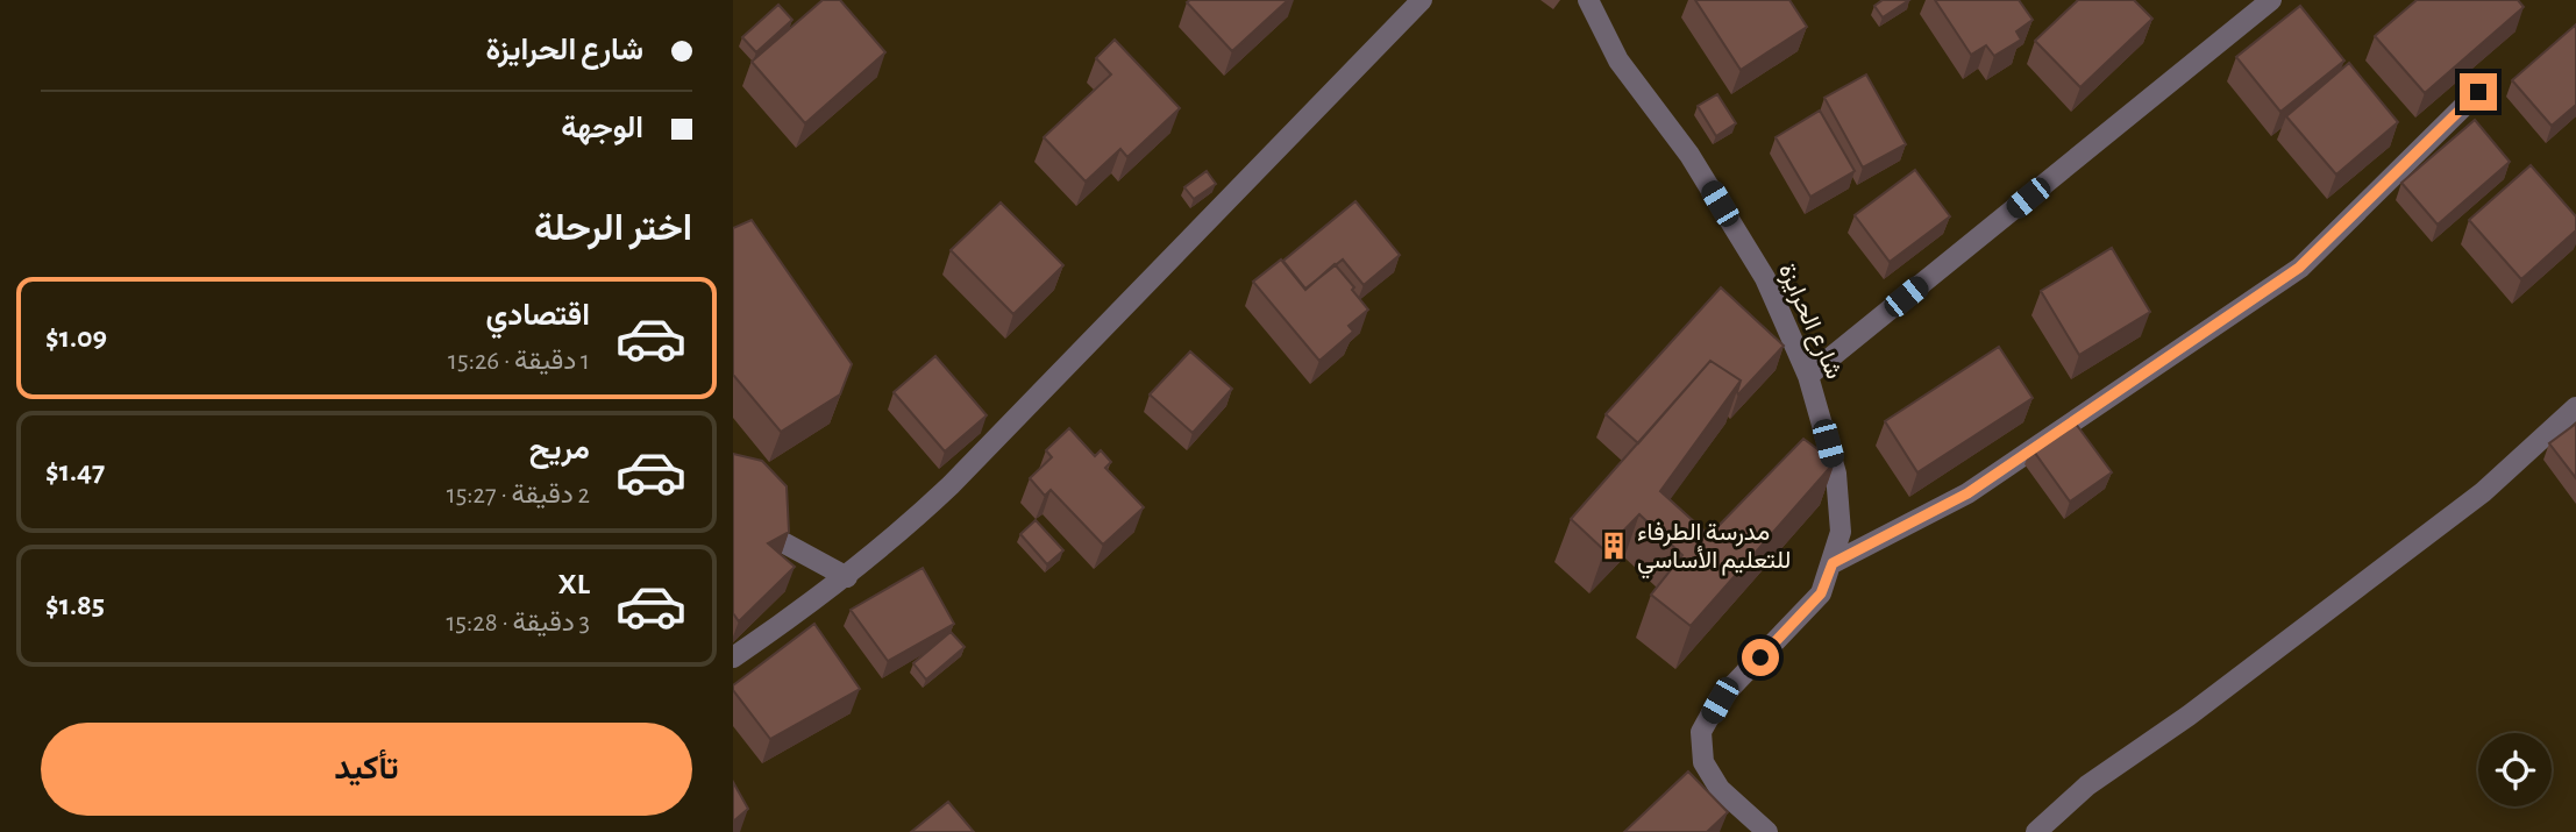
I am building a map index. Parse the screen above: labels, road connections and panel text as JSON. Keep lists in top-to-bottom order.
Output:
{
  "streets": {
    "street": ["شارع الحرايزة"]
  },
  "places": {
    "building": ["مدرسة الطرفاء للتعليم الأساسي"]
  },
  "page": {
    "banner": ["شارع الحرايزة", "الوجهة"],
    "heading": "اختر الرحلة",
    "list": [
      {
        "name": "اقتصادي",
        "note": "1 دقيقة · 15:26",
        "value": "$1.09"
      },
      {
        "name": "مريح",
        "note": "2 دقيقة · 15:27",
        "value": "$1.47"
      },
      {
        "name": "XL",
        "note": "3 دقيقة · 15:28",
        "value": "$1.85"
      }
    ],
    "buttons": "تأكيد"
  }
}
